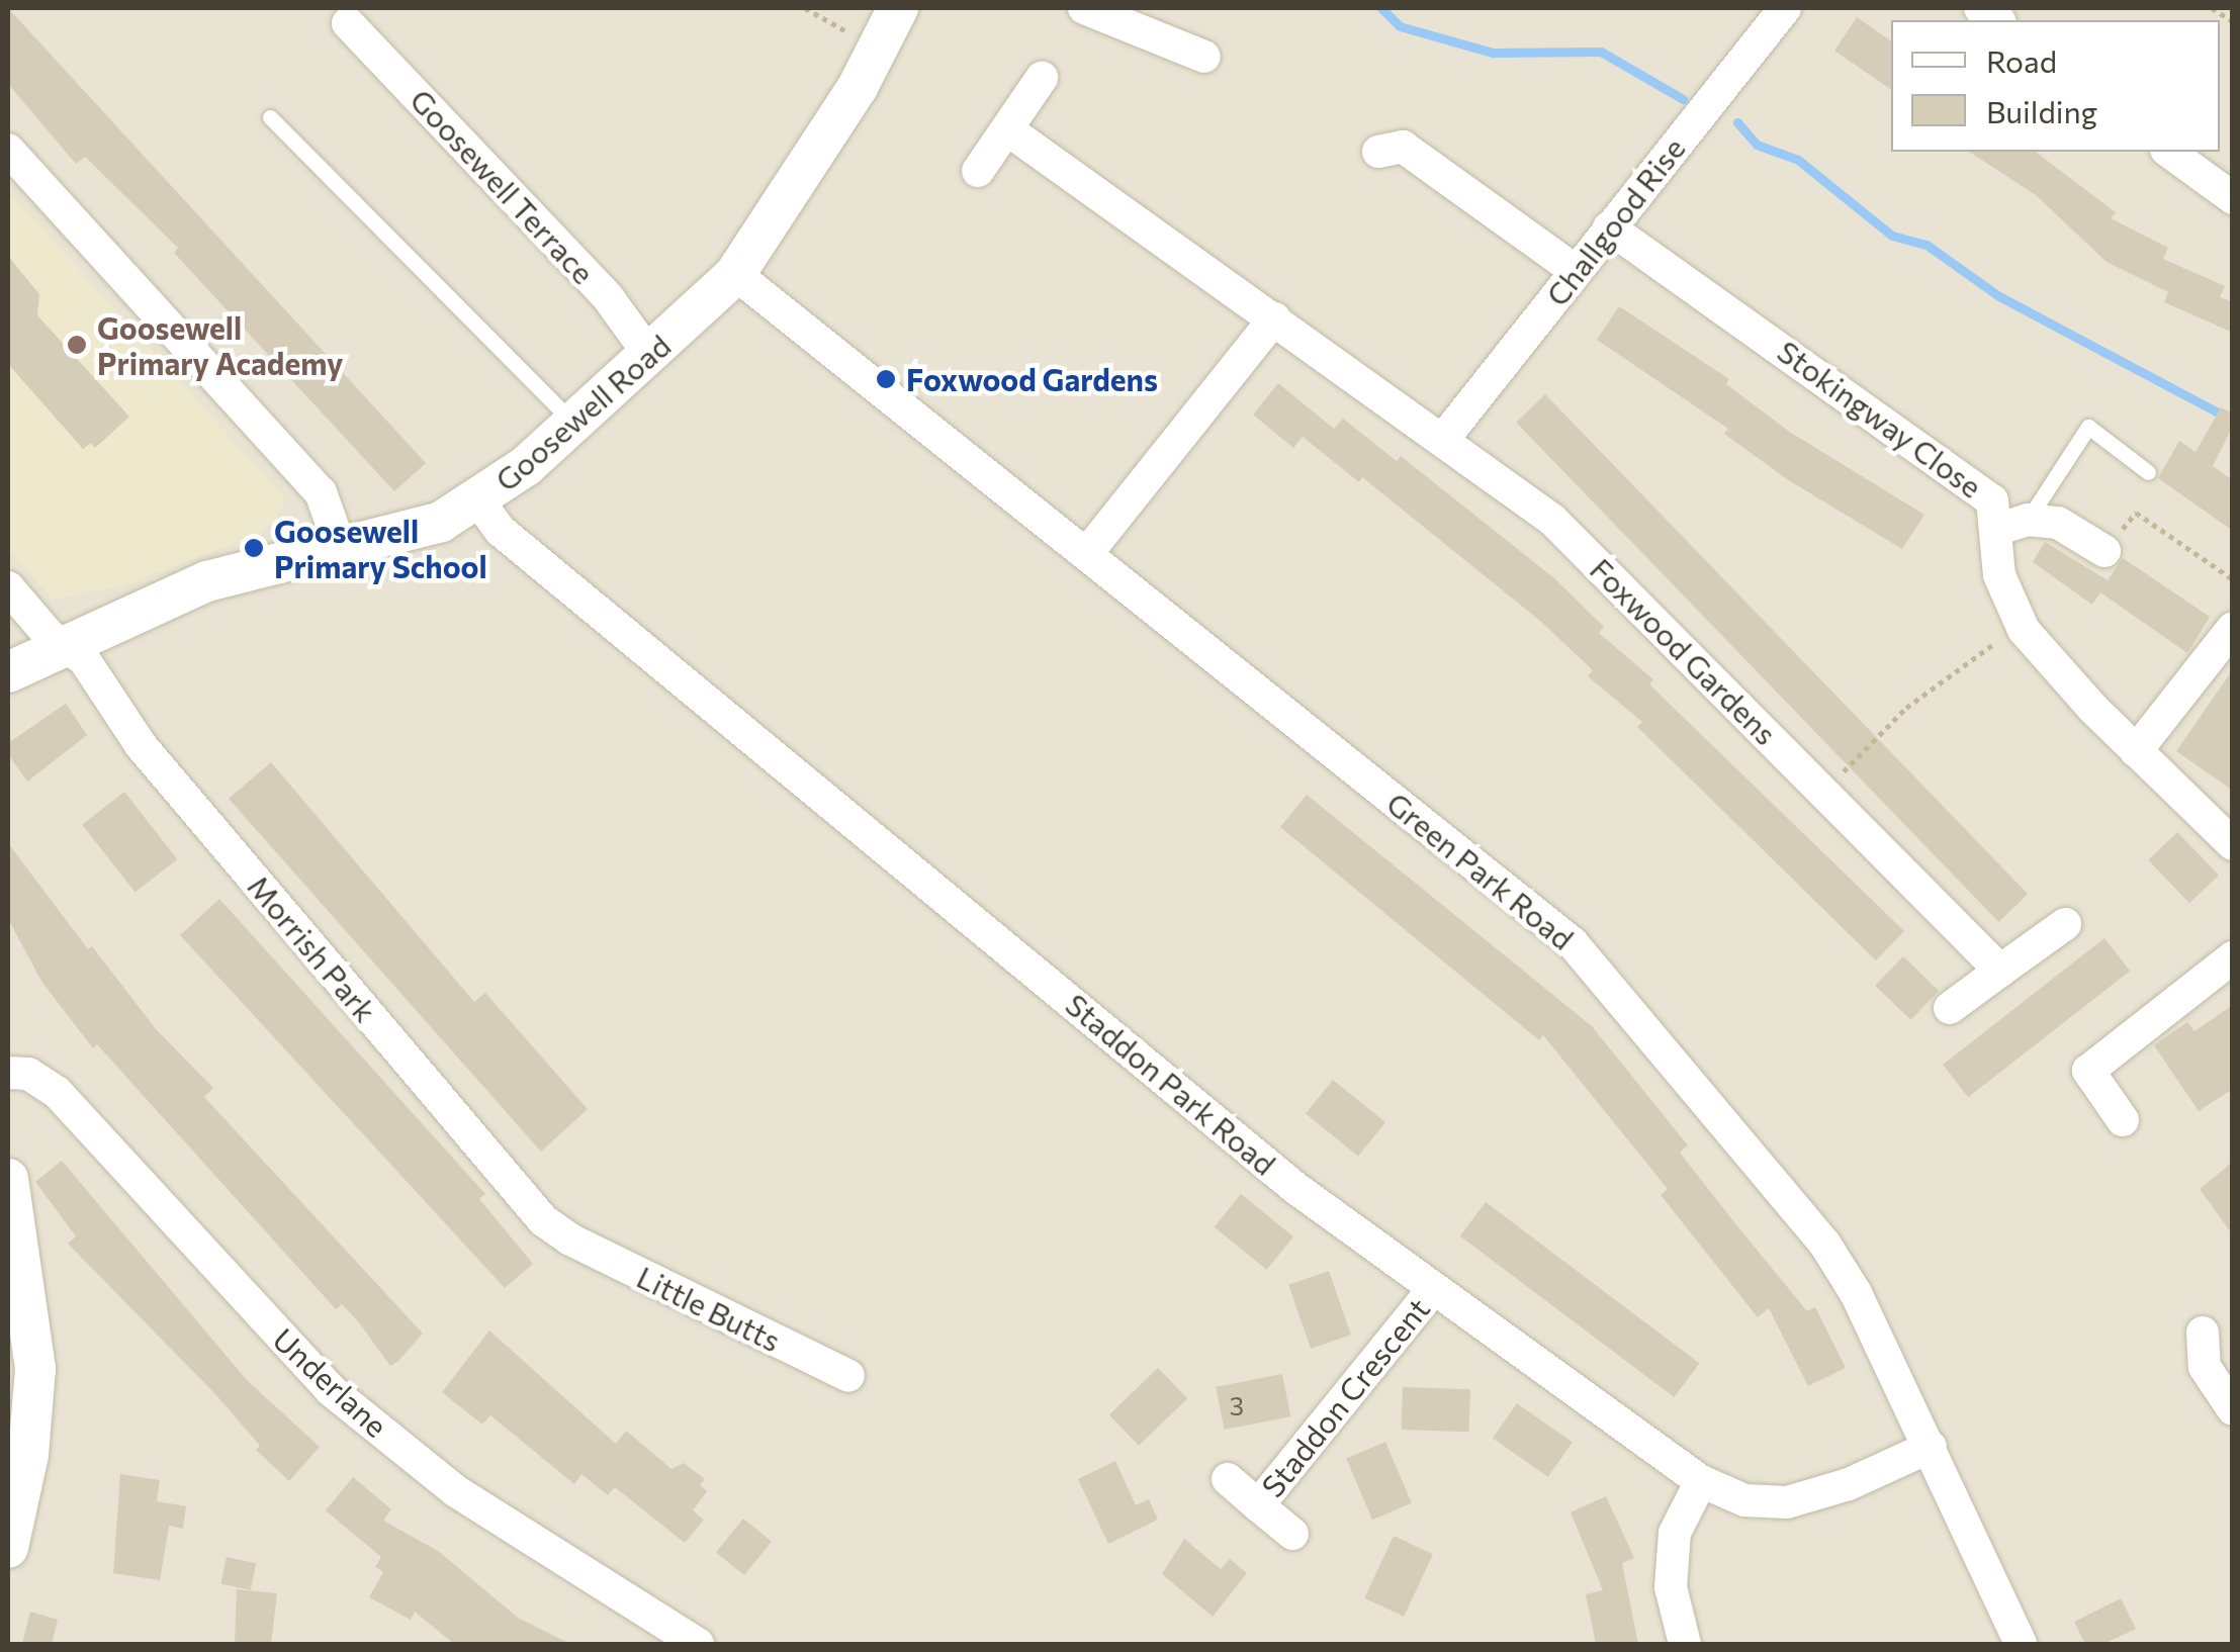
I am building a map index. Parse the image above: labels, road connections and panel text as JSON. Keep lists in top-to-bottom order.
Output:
{
  "streets": {
    "street": [
      "Goosewell Terrace",
      "Challgood Rise",
      "Goosewell Road",
      "Stokingway Close",
      "Foxwood Gardens",
      "Green Park Road",
      "Morrish Park",
      "Staddon Park Road",
      "Little Butts",
      "Underlane",
      "Staddon Crescent"
    ]
  },
  "crossings": [
    ["Goosewell Terrace", "Goosewell Road"],
    ["Challgood Rise", "Stokingway Close"],
    ["Challgood Rise", "Foxwood Gardens"],
    ["Goosewell Road", "Green Park Road"],
    ["Goosewell Road", "Morrish Park"],
    ["Goosewell Road", "Staddon Park Road"],
    ["Green Park Road", "Staddon Park Road"],
    ["Morrish Park", "Little Butts"],
    ["Staddon Park Road", "Staddon Crescent"]
  ],
  "places": ["Goosewell Primary Academy", "Foxwood Gardens", "Goosewell Primary School"],
  "house_numbers": ["3"],
  "legend": ["Road", "Building"]
}
